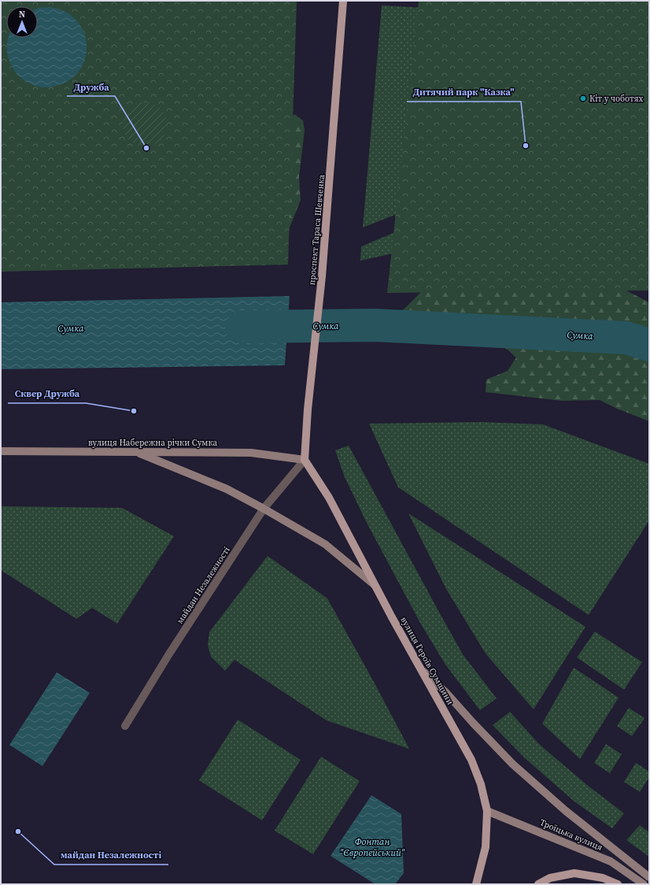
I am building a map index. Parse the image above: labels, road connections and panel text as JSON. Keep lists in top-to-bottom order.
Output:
{
  "streets": {
    "main road": [
      "проспект Тараса Шевченка",
      "вулиця Набережна річки Сумка",
      "вулиця Героїв Сумщини",
      "Троїцька вулиця"
    ],
    "street": ["майдан Незалежності"]
  },
  "crossings": [
    ["проспект Тараса Шевченка", "вулиця Набережна річки Сумка"],
    ["проспект Тараса Шевченка", "майдан Незалежності"],
    ["проспект Тараса Шевченка", "вулиця Героїв Сумщини"],
    ["вулиця Набережна річки Сумка", "майдан Незалежності"],
    ["вулиця Набережна річки Сумка", "вулиця Героїв Сумщини"],
    ["майдан Незалежності", "вулиця Героїв Сумщини"],
    ["вулиця Героїв Сумщини", "Троїцька вулиця"]
  ],
  "water": ["Сумка", "Фонтан \"Європейський\""],
  "places": [
    "Кіт у чоботях",
    "Дитячий парк \"Казка\"",
    "Дружба",
    "Сквер Дружба",
    "майдан Незалежності"
  ],
  "north": "top"
}
